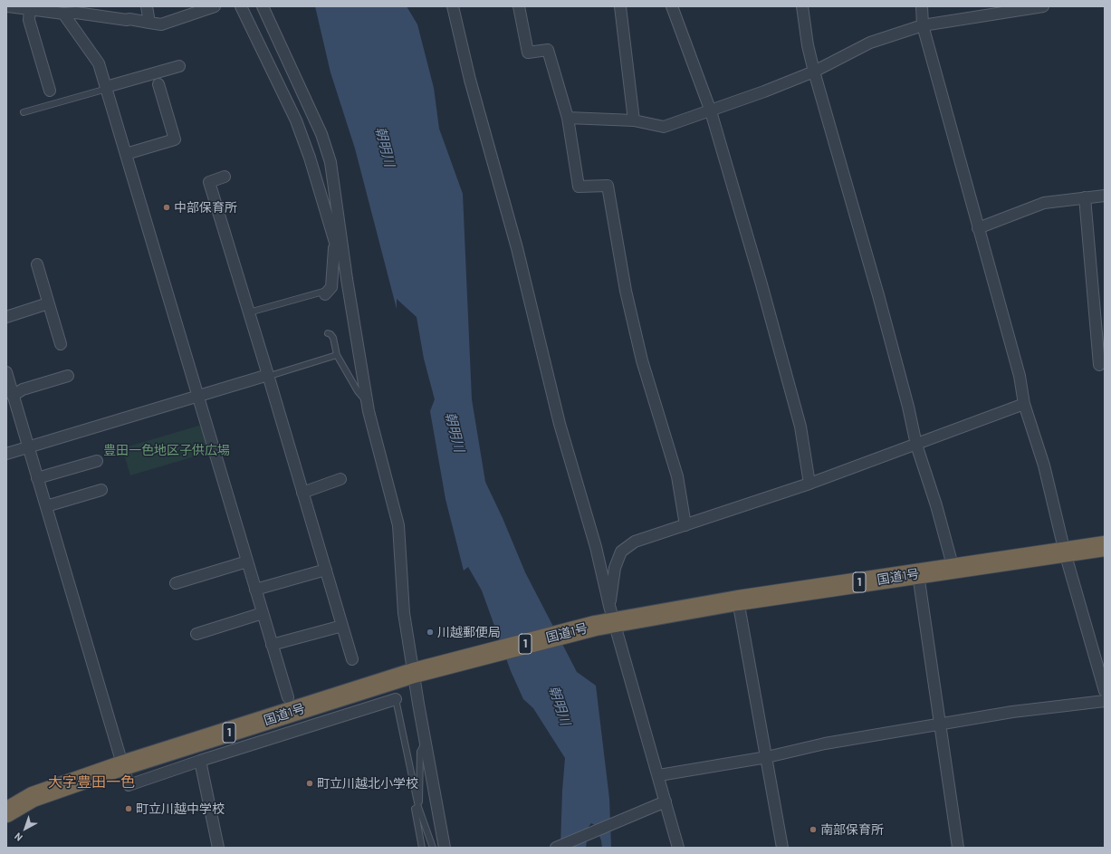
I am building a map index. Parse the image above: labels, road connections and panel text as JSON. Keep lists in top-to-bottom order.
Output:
{
  "streets": {
    "highway": ["国道1号", "1"]
  },
  "districts": ["大字豊田一色"],
  "water": ["朝明川"],
  "parks": ["豊田一色地区子供広場"],
  "places": [
    "中部保育所",
    "川越郵便局",
    "町立川越北小学校",
    "町立川越中学校",
    "南部保育所"
  ],
  "north": "bottom left"
}
